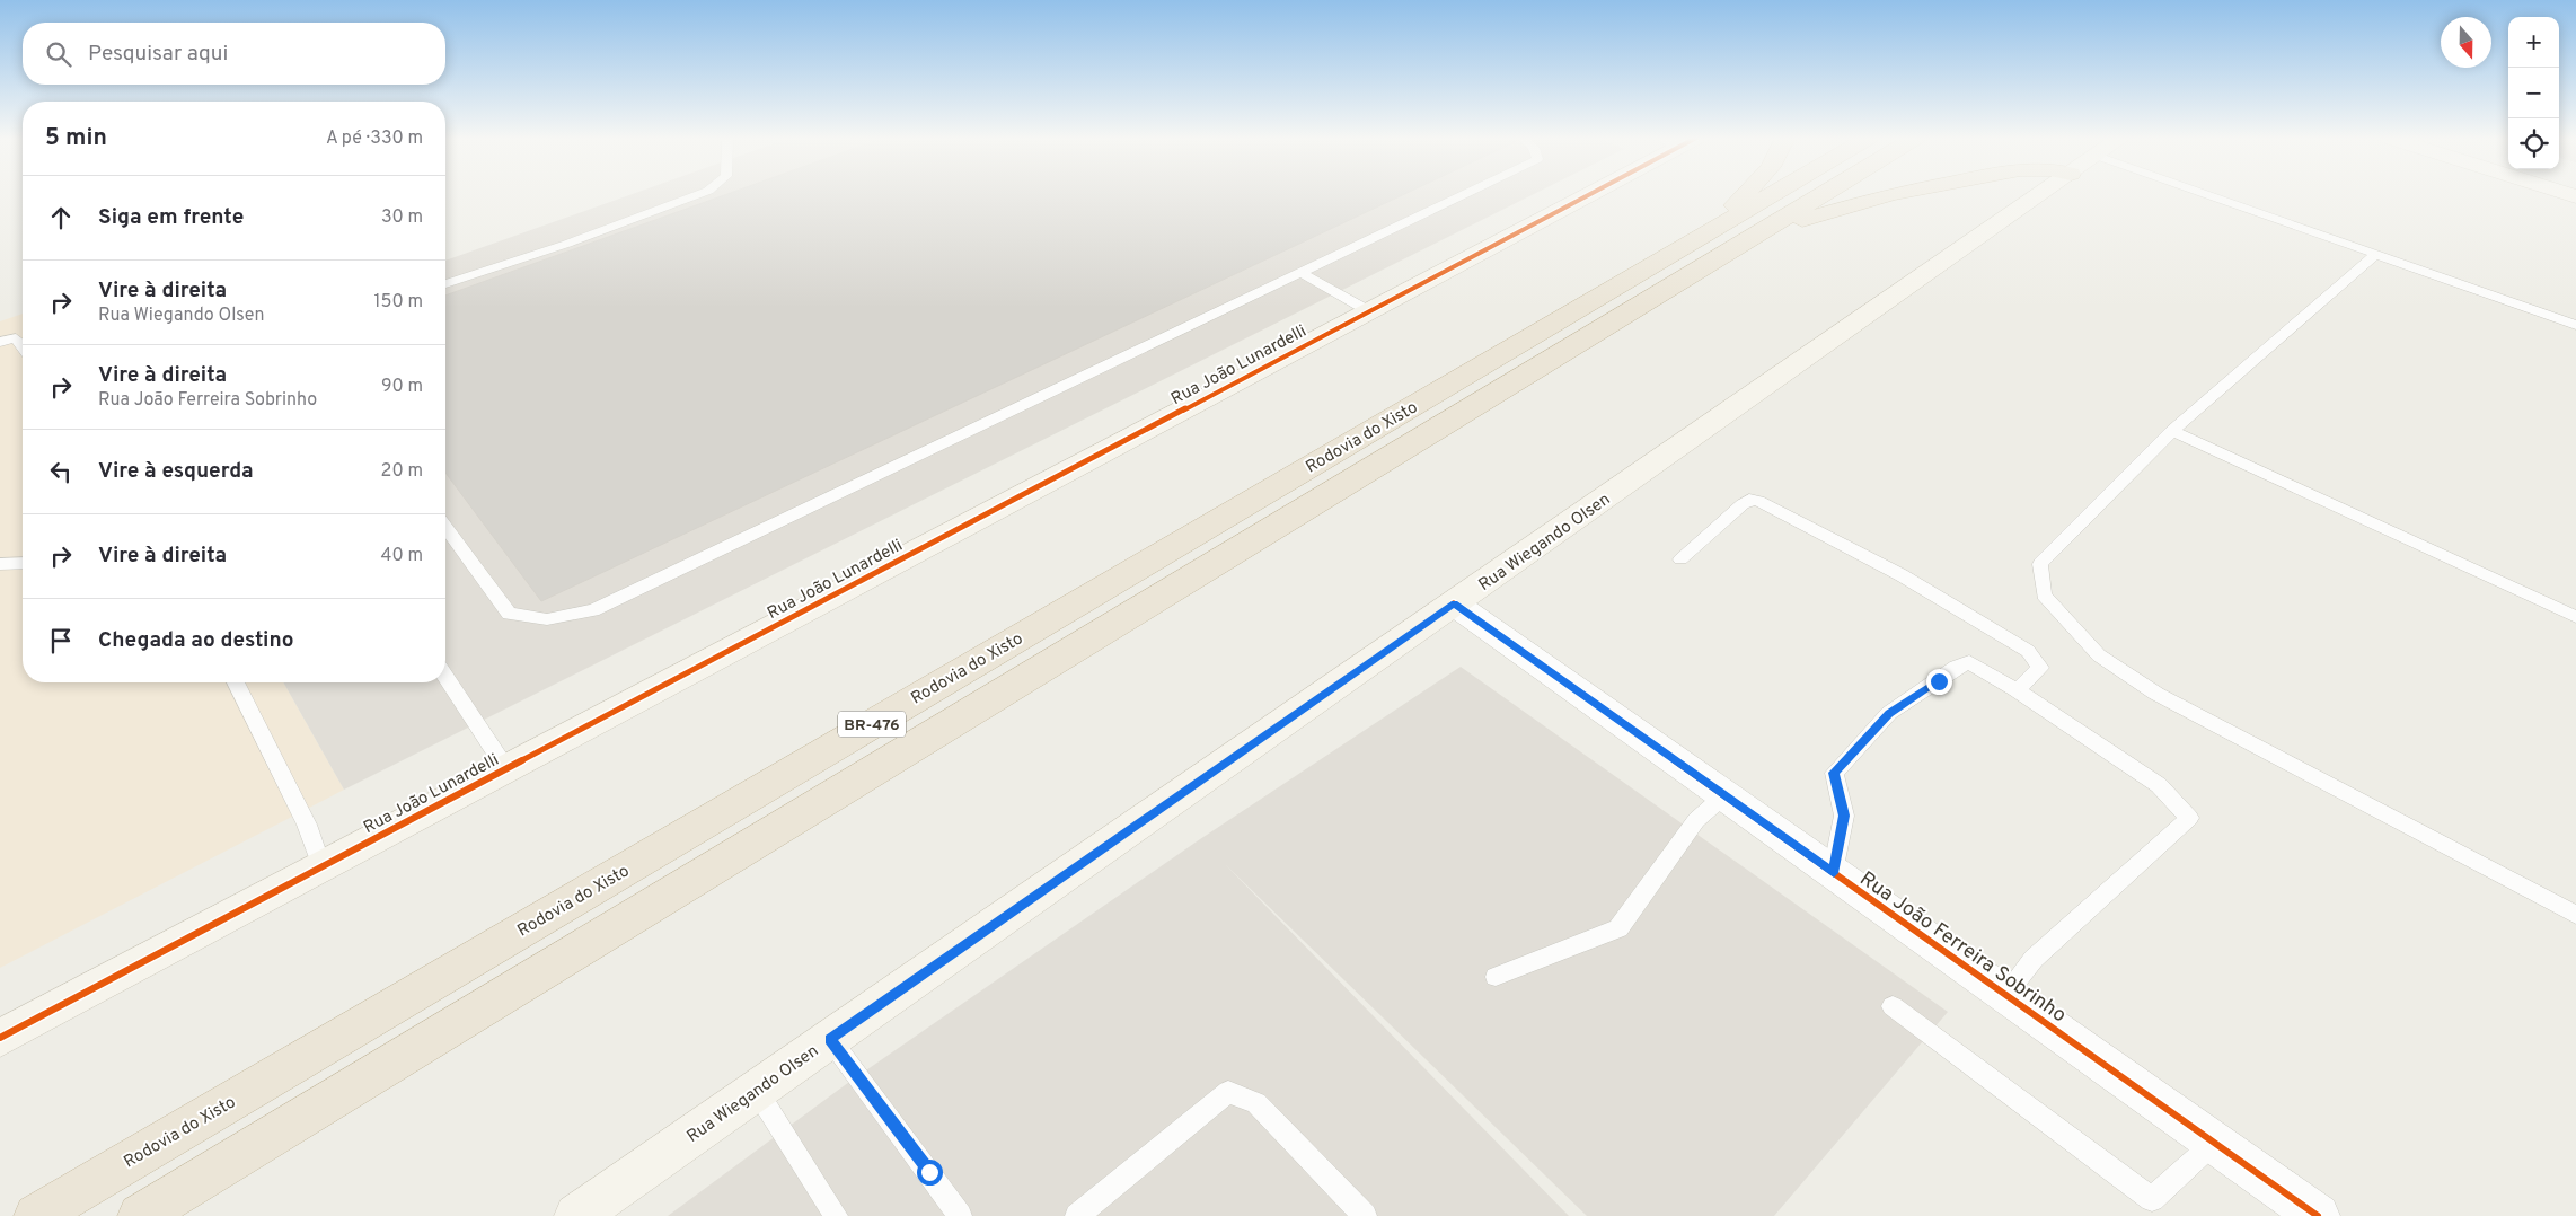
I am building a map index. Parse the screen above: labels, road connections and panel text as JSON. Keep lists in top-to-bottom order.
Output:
{
  "streets": {
    "highway": ["Rodovia do Xisto", "BR-476"],
    "main road": ["Rua João Lunardelli", "Rua Wiegando Olsen"],
    "street": ["Rua João Ferreira Sobrinho"]
  },
  "crossings": [
    ["Rua Wiegando Olsen", "Rua João Ferreira Sobrinho"]
  ],
  "north": "bottom",
  "page": {
    "map_buttons": ["+", "−"],
    "search": "Pesquisar aqui",
    "heading": ["5 min", "A pé · 330 m"],
    "list": [
      ["Siga em frente", "30 m"],
      ["Vire à direita", "Rua Wiegando Olsen", "150 m"],
      ["Vire à direita", "Rua João Ferreira Sobrinho", "90 m"],
      ["Vire à esquerda", "20 m"],
      ["Vire à direita", "40 m"],
      "Chegada ao destino"
    ]
  }
}
